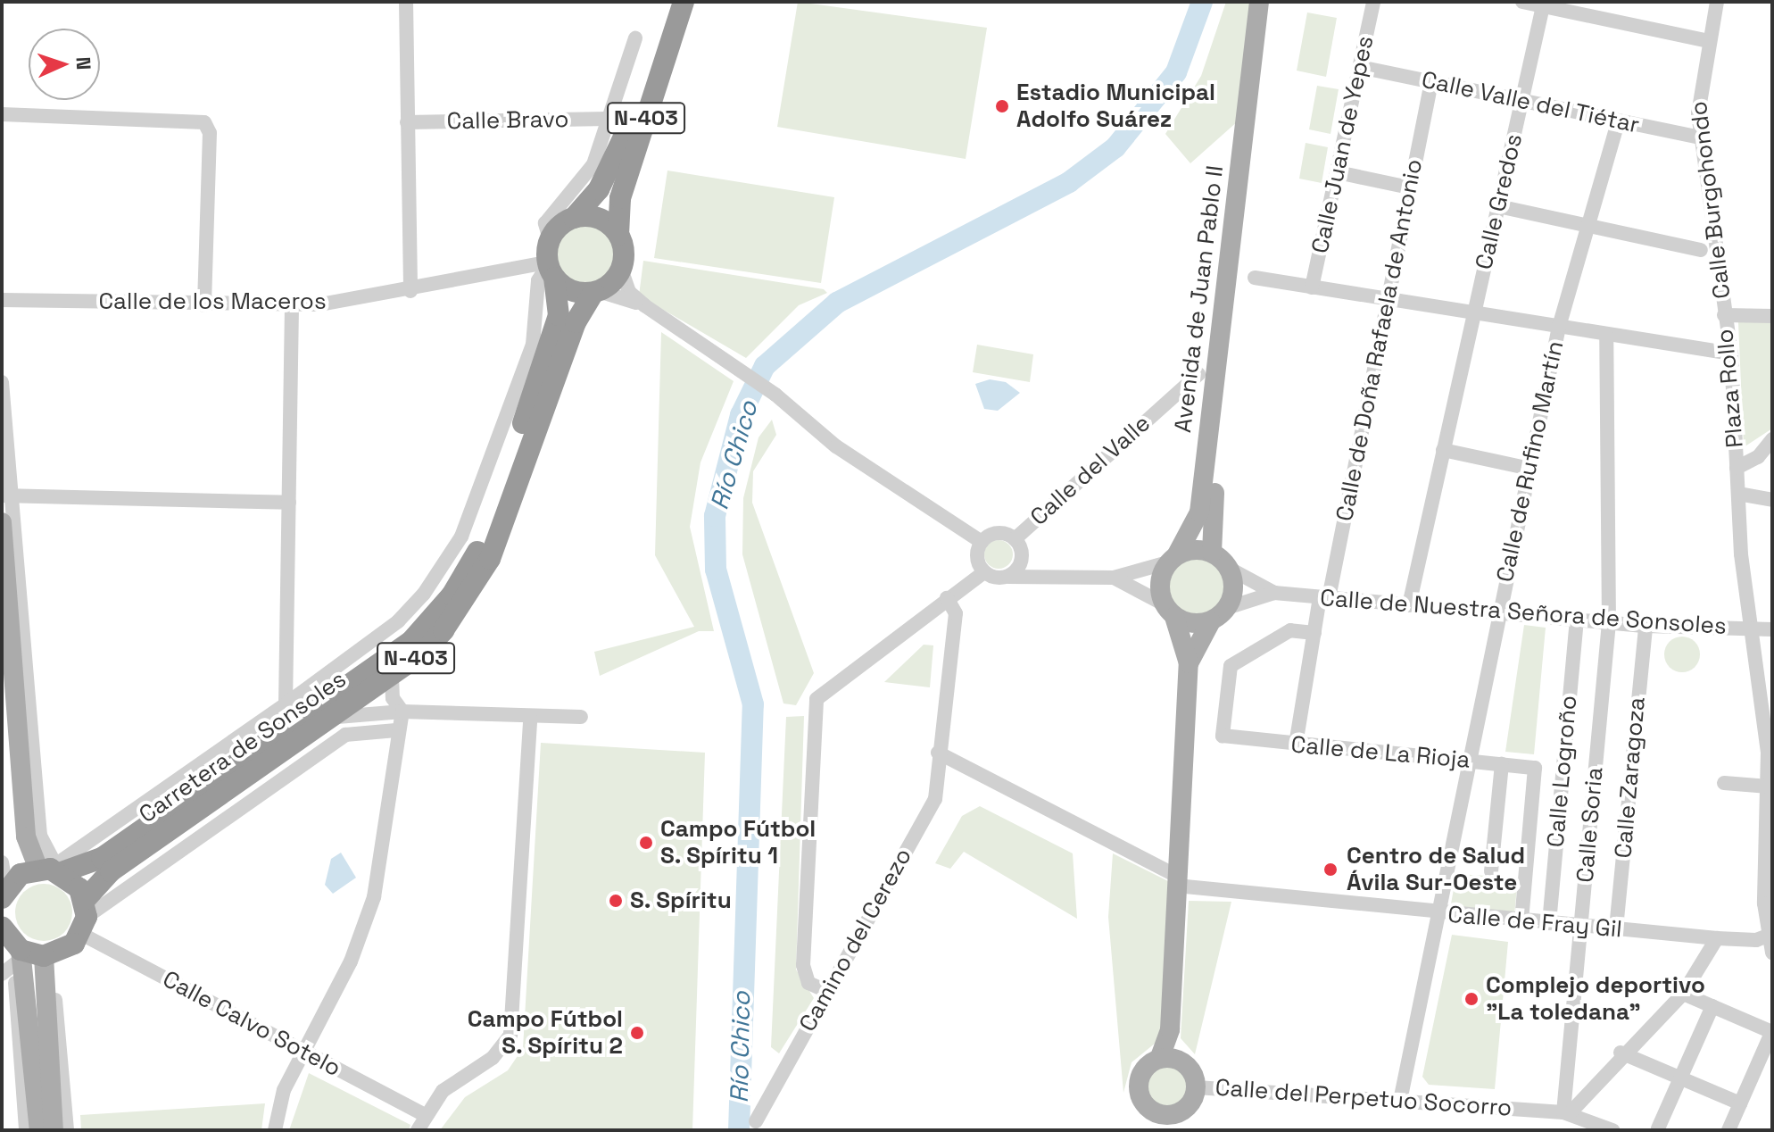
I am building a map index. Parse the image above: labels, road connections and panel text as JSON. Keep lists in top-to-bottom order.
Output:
{
  "streets": {
    "highway": ["N-403", "Carretera de Sonsoles"],
    "main road": ["Avenida de Juan Pablo II"],
    "street": [
      "Calle Valle del Tiétar",
      "Calle Bravo",
      "Calle Juan de Yepes",
      "Calle Burgohondo",
      "Calle Gredos",
      "Calle de los Maceros",
      "Calle de Doña Rafaela de Antonio",
      "Plaza Rollo",
      "Calle de Rufino Martín",
      "Calle del Valle",
      "Calle de Nuestra Señora de Sonsoles",
      "Calle de La Rioja",
      "Calle Logroño",
      "Calle Zaragoza",
      "Calle Soria",
      "Calle de Fray Gil",
      "Camino del Cerezo",
      "Calle Calvo Sotelo",
      "Calle del Perpetuo Socorro"
    ]
  },
  "crossings": [
    ["Calle Valle del Tiétar", "Calle Juan de Yepes"],
    ["Calle Valle del Tiétar", "Calle Burgohondo"],
    ["Calle Valle del Tiétar", "Calle Gredos"],
    ["Calle Valle del Tiétar", "Calle de Doña Rafaela de Antonio"],
    ["Calle Valle del Tiétar", "Calle de Rufino Martín"],
    ["N-403", "Calle de los Maceros"],
    ["N-403", "Carretera de Sonsoles"],
    ["N-403", "Calle Calvo Sotelo"],
    ["Calle Burgohondo", "Plaza Rollo"],
    ["Calle Gredos", "Calle de Nuestra Señora de Sonsoles"],
    ["Avenida de Juan Pablo II", "Calle de Nuestra Señora de Sonsoles"],
    ["Calle de los Maceros", "Carretera de Sonsoles"],
    ["Calle de Doña Rafaela de Antonio", "Calle de Nuestra Señora de Sonsoles"],
    ["Calle de Doña Rafaela de Antonio", "Calle de La Rioja"],
    ["Plaza Rollo", "Calle de Nuestra Señora de Sonsoles"],
    ["Plaza Rollo", "Calle de Fray Gil"],
    ["Calle de Rufino Martín", "Calle de Nuestra Señora de Sonsoles"],
    ["Calle de Rufino Martín", "Calle de La Rioja"],
    ["Calle de Rufino Martín", "Calle de Fray Gil"],
    ["Calle de Rufino Martín", "Calle del Perpetuo Socorro"],
    ["Calle de Nuestra Señora de Sonsoles", "Calle Logroño"],
    ["Calle de Nuestra Señora de Sonsoles", "Calle Zaragoza"],
    ["Calle de Nuestra Señora de Sonsoles", "Calle Soria"],
    ["Carretera de Sonsoles", "Calle Calvo Sotelo"],
    ["Calle de La Rioja", "Calle de Fray Gil"],
    ["Calle Logroño", "Calle de Fray Gil"],
    ["Calle Zaragoza", "Calle de Fray Gil"],
    ["Calle Soria", "Calle de Fray Gil"],
    ["Calle Soria", "Calle del Perpetuo Socorro"]
  ],
  "water": ["Río Chico"],
  "places": [
    "Estadio Municipal Adolfo Suárez",
    "Campo Fútbol S. Spíritu 1",
    "Centro de Salud Ávila Sur-Oeste",
    "S. Spíritu",
    "Complejo deportivo \"La toledana\"",
    "Campo Fútbol S. Spíritu 2"
  ],
  "north": "right"
}
